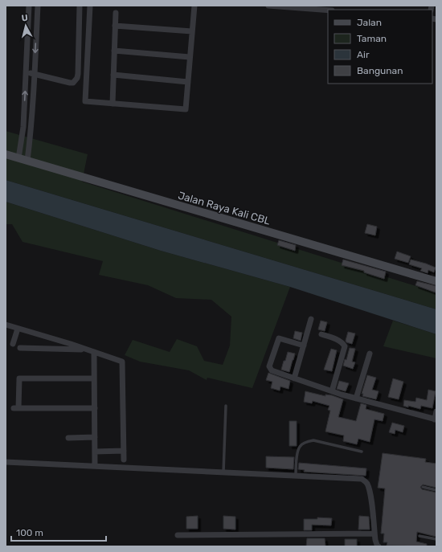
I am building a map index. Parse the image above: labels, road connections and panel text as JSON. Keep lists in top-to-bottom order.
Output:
{
  "streets": {
    "main road": ["Jalan Raya Kali CBL"]
  },
  "legend": [
    "Jalan",
    "Taman",
    "Air",
    "Bangunan"
  ],
  "scale_bar": "100 m",
  "north": "top"
}
